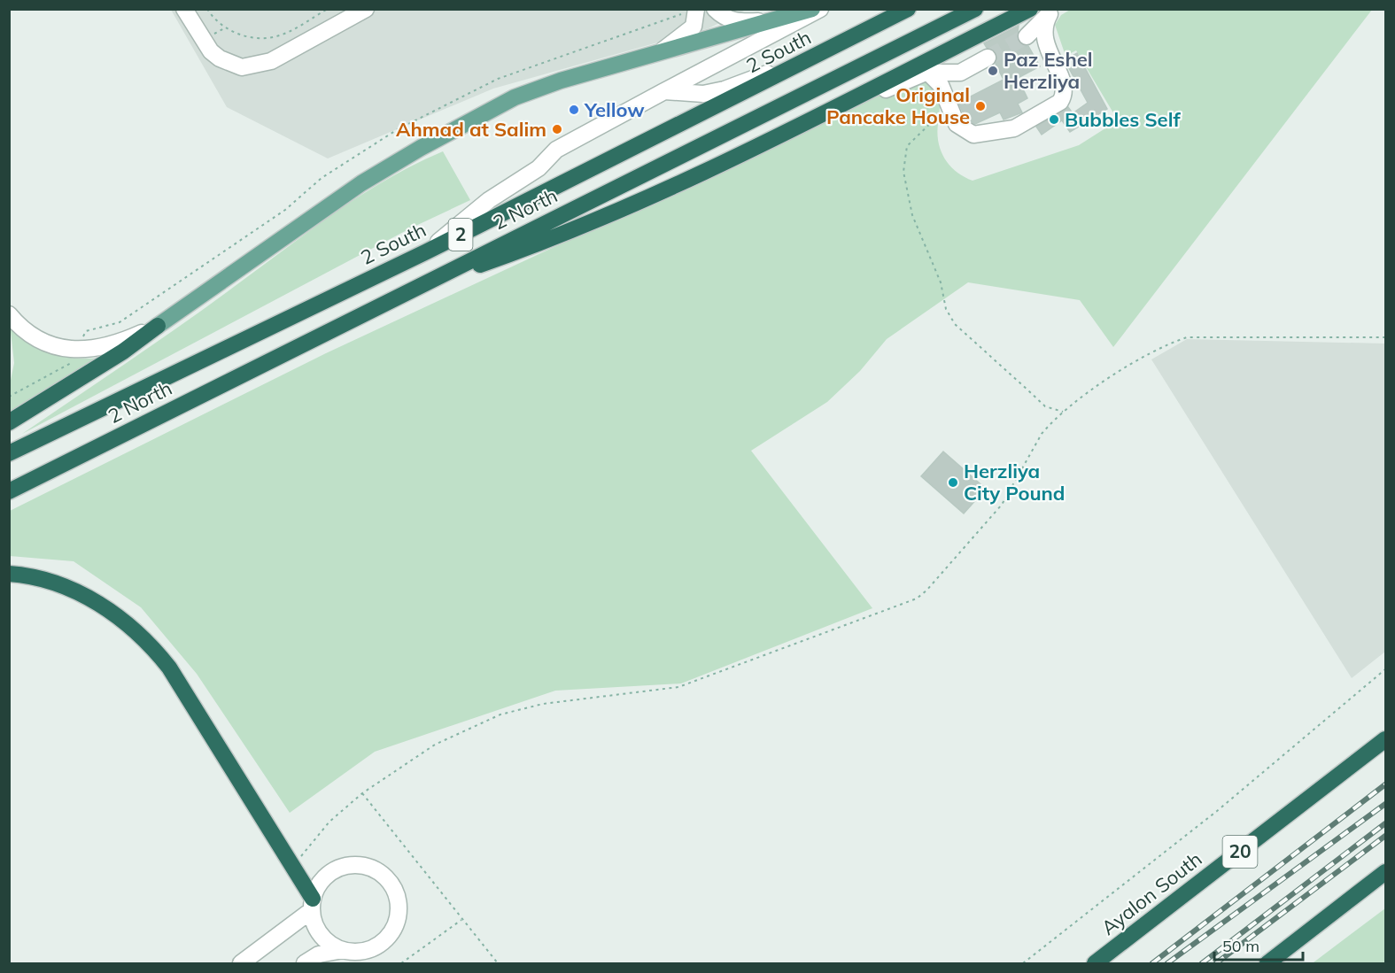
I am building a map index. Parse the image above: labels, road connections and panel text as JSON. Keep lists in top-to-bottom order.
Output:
{
  "streets": {
    "highway": [
      "2 South",
      "2 North",
      "2",
      "20",
      "Ayalon South"
    ]
  },
  "places": [
    "Paz Eshel Herzliya",
    "Original Pancake House",
    "Yellow",
    "Bubbles Self",
    "Ahmad at Salim",
    "Herzliya City Pound"
  ],
  "scale_bar": "50 m"
}
